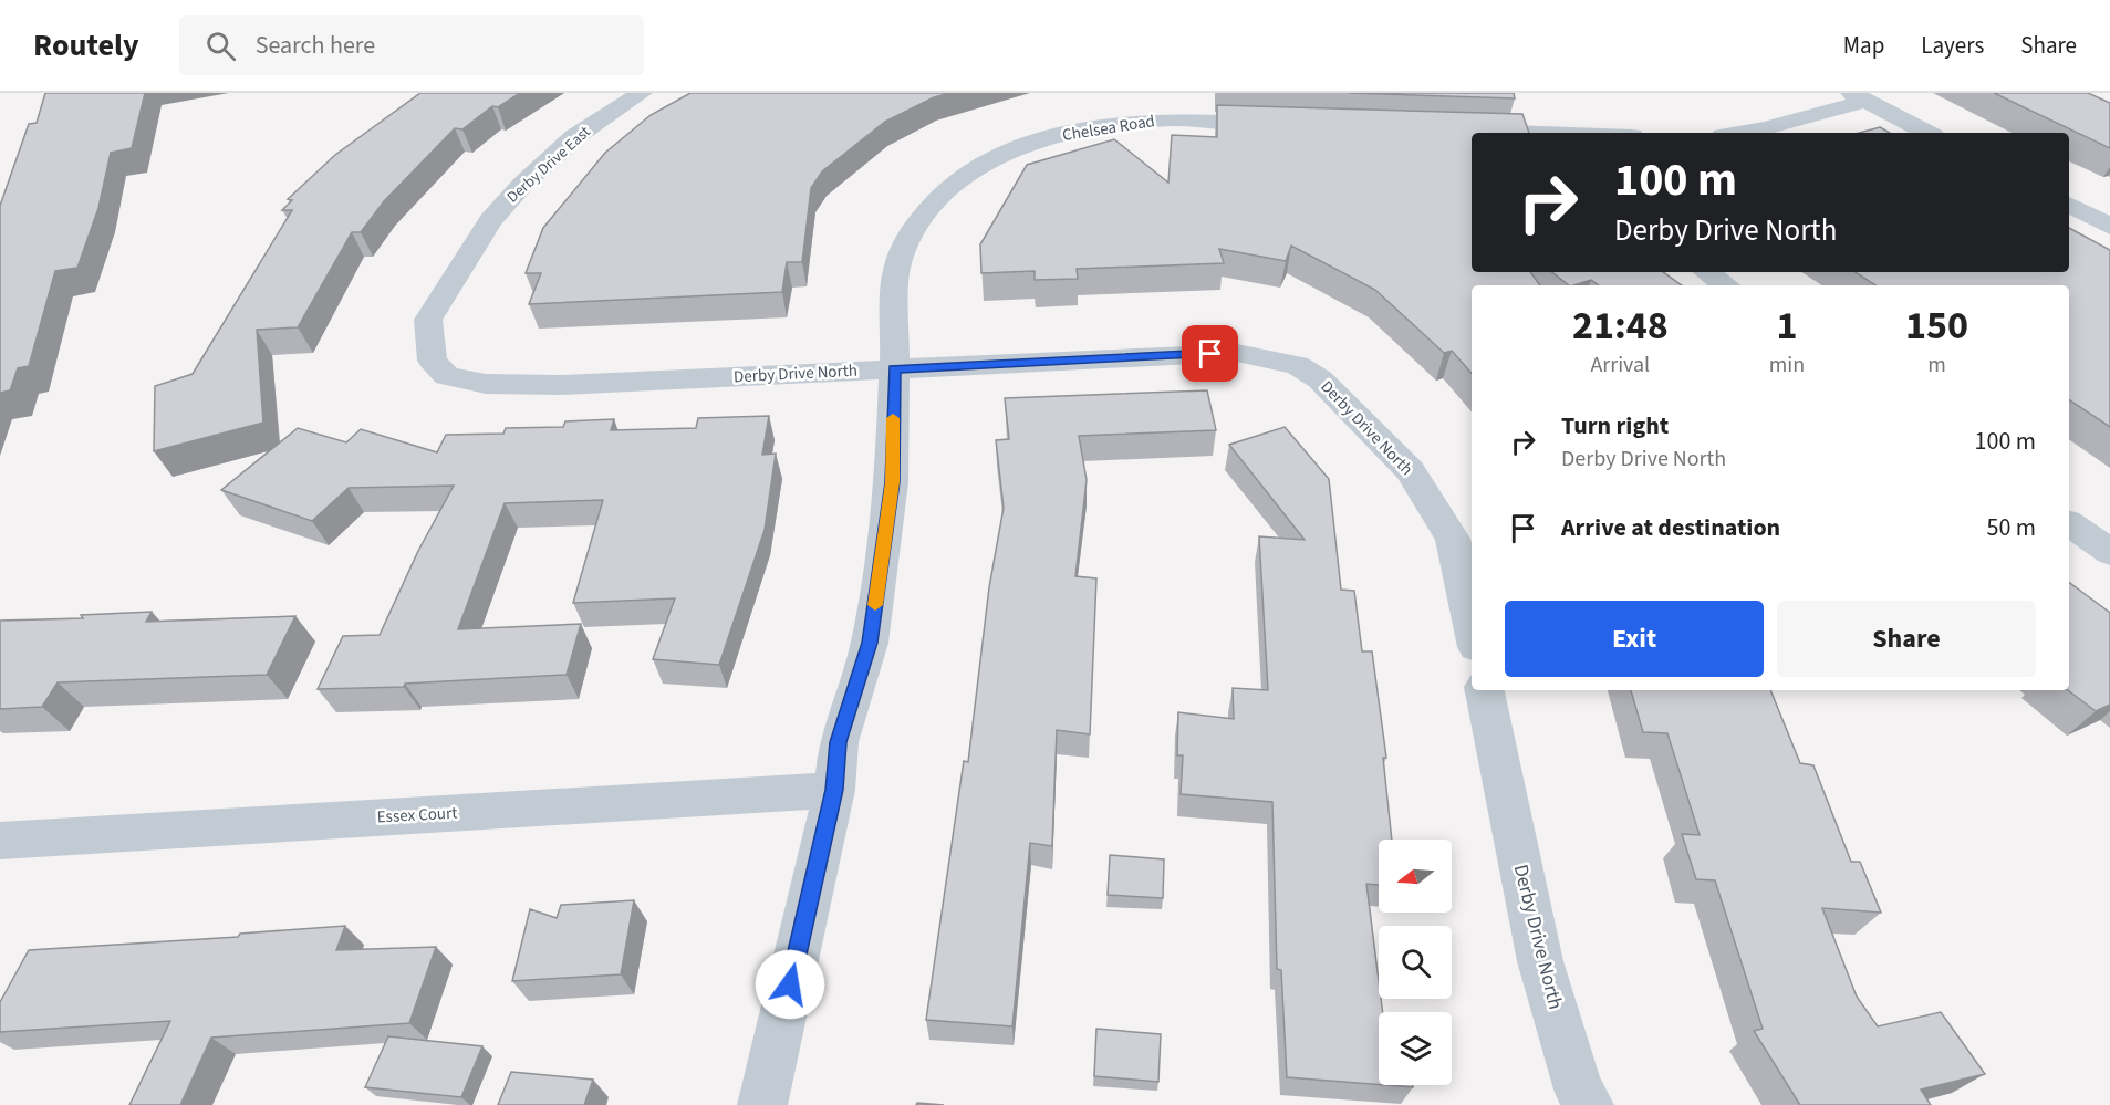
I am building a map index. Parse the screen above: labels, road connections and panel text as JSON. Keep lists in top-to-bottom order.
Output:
{
  "streets": {
    "street": [
      "Chelsea Road",
      "Derby Drive East",
      "Derby Drive North",
      "Essex Court"
    ]
  },
  "crossings": [
    ["Chelsea Road", "Derby Drive North"],
    ["Chelsea Road", "Essex Court"],
    ["Derby Drive East", "Derby Drive North"]
  ],
  "north": "left",
  "page": {
    "header": "Routely",
    "search": "Search here",
    "nav": ["Map", "Layers", "Share"],
    "turn": ["100 m", "Derby Drive North"],
    "eta": [
      "21:48",
      "Arrival",
      "1",
      "min",
      "150",
      "m"
    ],
    "list": [
      {
        "name": "Turn right",
        "note": "Derby Drive North",
        "value": "100 m"
      },
      {
        "name": "Arrive at destination",
        "value": "50 m"
      }
    ],
    "buttons": ["Exit", "Share"]
  }
}
